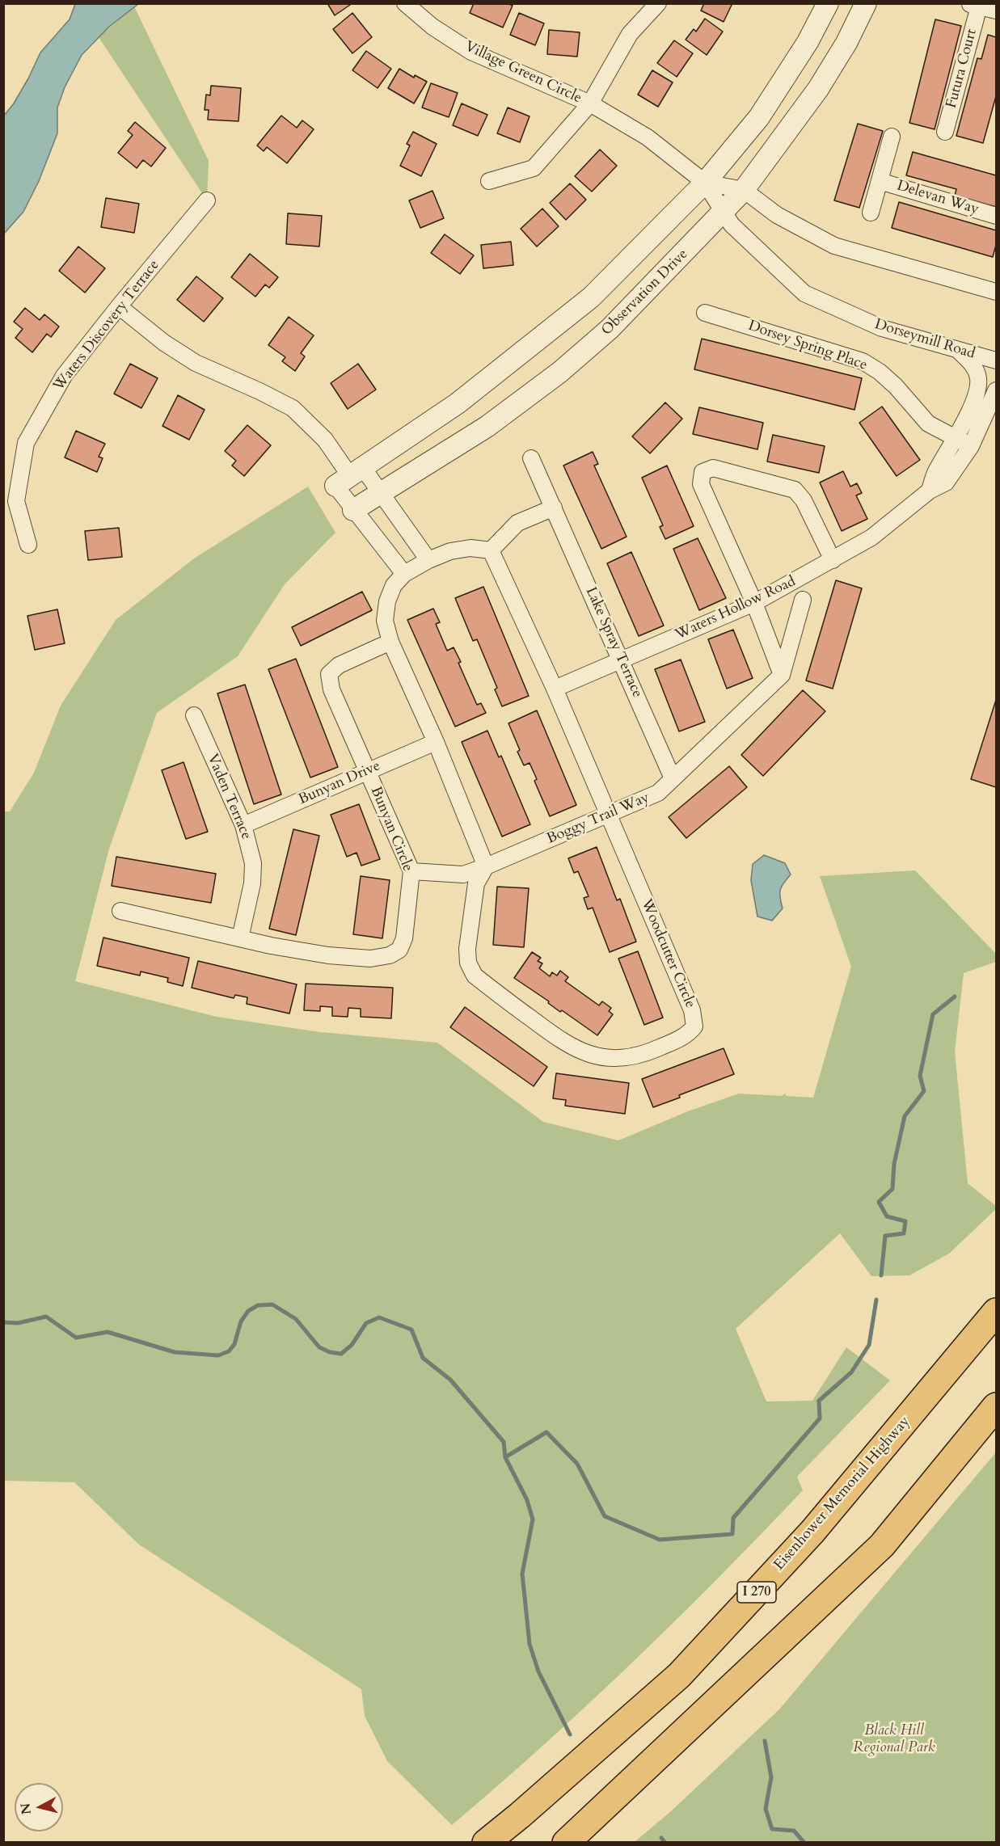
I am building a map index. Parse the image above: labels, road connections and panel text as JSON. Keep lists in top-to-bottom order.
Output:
{
  "streets": {
    "highway": ["Eisenhower Memorial Highway", "I 270"],
    "street": [
      "Futura Court",
      "Village Green Circle",
      "Delevan Way",
      "Observation Drive",
      "Waters Discovery Terrace",
      "Dorseymill Road",
      "Dorsey Spring Place",
      "Waters Hollow Road",
      "Lake Spray Terrace",
      "Bunyan Drive",
      "Vaden Terrace",
      "Boggy Trail Way",
      "Bunyan Circle",
      "Woodcutter Circle"
    ]
  },
  "crossings": [
    ["Village Green Circle", "Dorseymill Road"],
    ["Observation Drive", "Dorseymill Road"],
    ["Dorsey Spring Place", "Waters Hollow Road"],
    ["Waters Hollow Road", "Lake Spray Terrace"],
    ["Waters Hollow Road", "Woodcutter Circle"],
    ["Lake Spray Terrace", "Boggy Trail Way"],
    ["Bunyan Drive", "Vaden Terrace"],
    ["Bunyan Drive", "Bunyan Circle"],
    ["Vaden Terrace", "Bunyan Circle"],
    ["Boggy Trail Way", "Bunyan Circle"],
    ["Boggy Trail Way", "Woodcutter Circle"]
  ],
  "parks": ["Black Hill Regional Park"],
  "north": "left"
}
